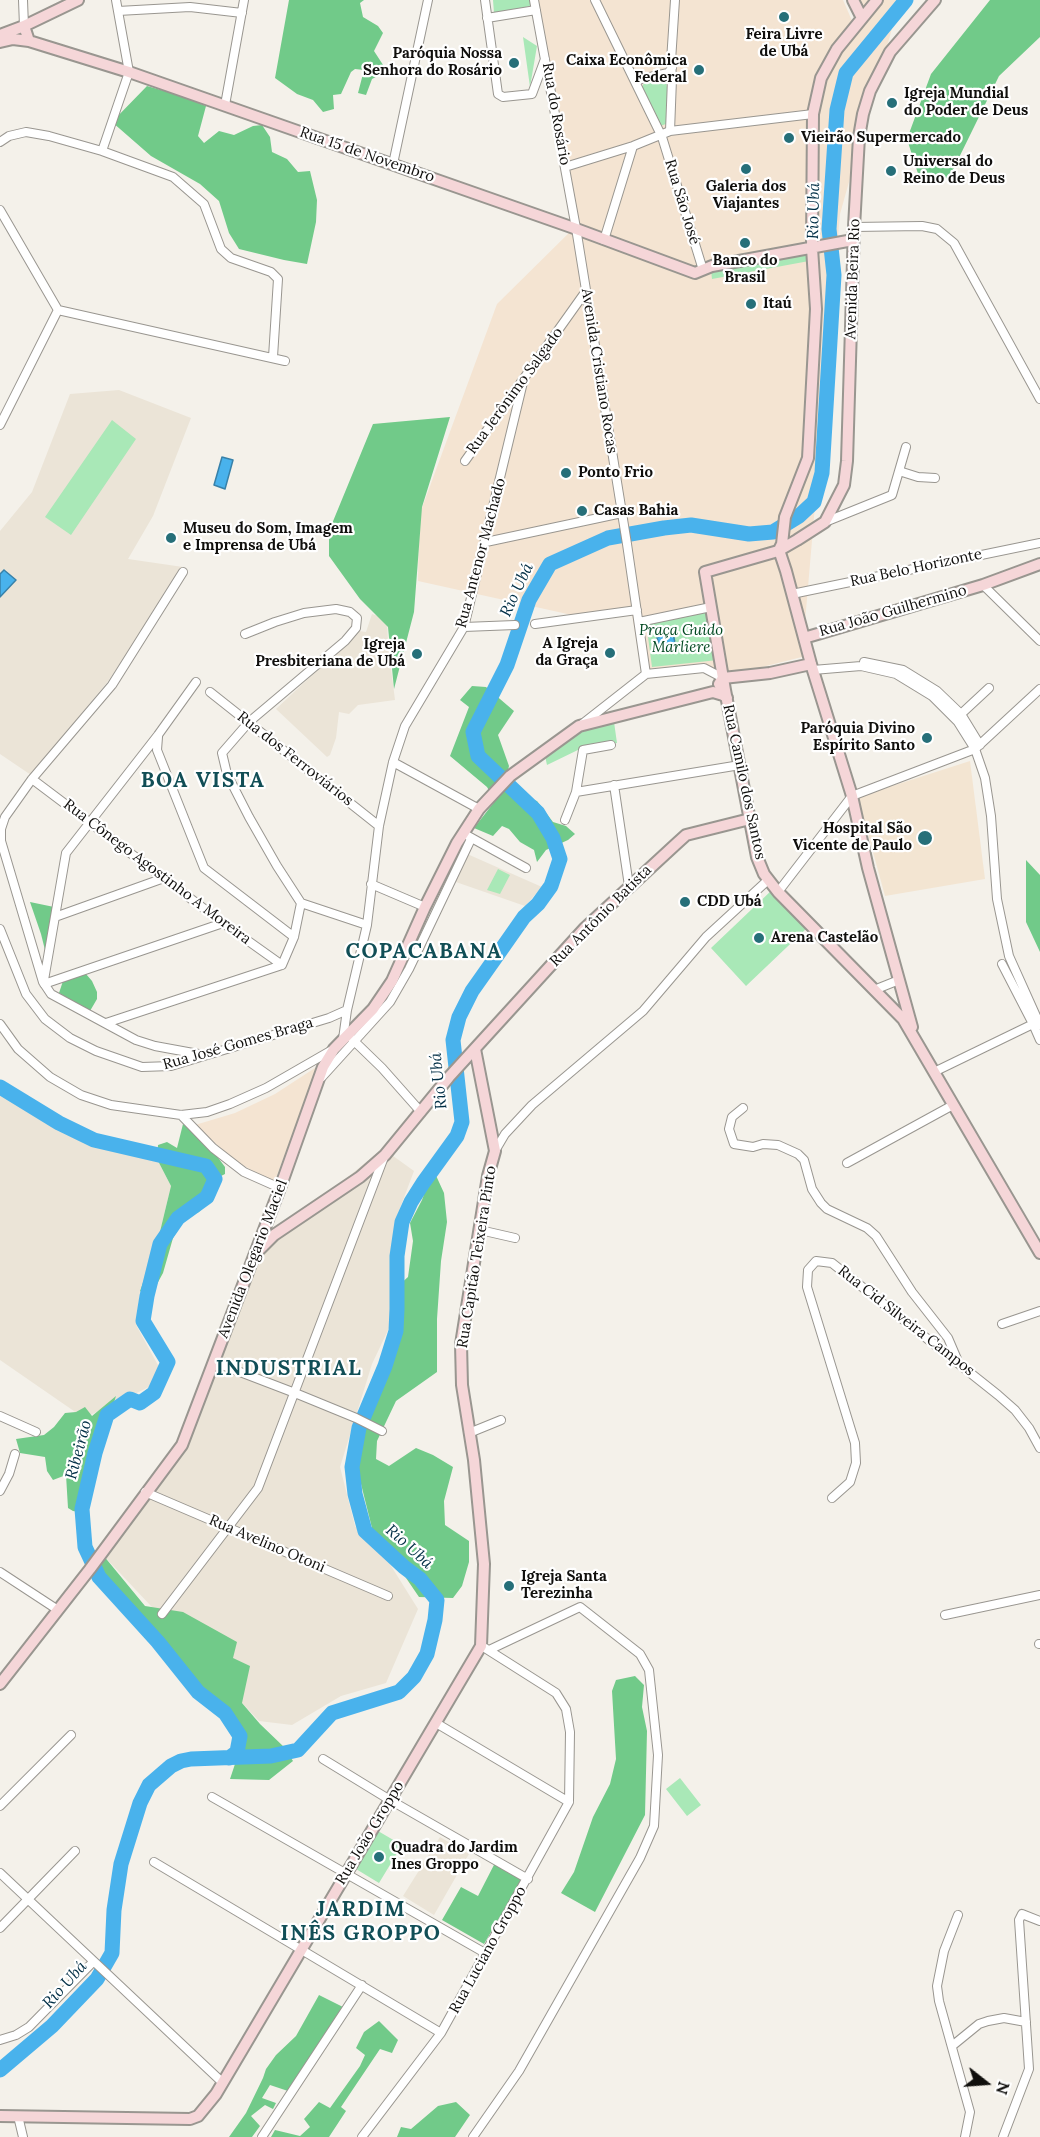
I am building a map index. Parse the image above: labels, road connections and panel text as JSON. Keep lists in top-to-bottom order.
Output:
{
  "streets": {
    "main road": [
      "Rua 15 de Novembro",
      "Avenida Beira Rio",
      "Rua João Guilhermino",
      "Rua Camilo dos Santos",
      "Rua Antônio Batista",
      "Rua Capitão Teixeira Pinto",
      "Avenida Olegario Maciel",
      "Rua João Groppo"
    ],
    "street": [
      "Rua do Rosário",
      "Rua São José",
      "Avenida Cristiano Rocas",
      "Rua Jerônimo Salgado",
      "Rua Antenor Machado",
      "Rua Belo Horizonte",
      "Rua dos Ferroviários",
      "Rua Cônego Agostinho A Moreira",
      "Rua José Gomes Braga",
      "Rua Cid Silveira Campos",
      "Rua Avelino Otoni",
      "Rua Luciano Groppo"
    ]
  },
  "crossings": [
    ["Rua do Rosário", "Rua 15 de Novembro"],
    ["Rua do Rosário", "Avenida Cristiano Rocas"],
    ["Rua 15 de Novembro", "Rua São José"],
    ["Rua 15 de Novembro", "Avenida Cristiano Rocas"],
    ["Avenida Cristiano Rocas", "Rua Jerônimo Salgado"],
    ["Rua Jerônimo Salgado", "Rua Antenor Machado"],
    ["Rua Antenor Machado", "Rua dos Ferroviários"],
    ["Rua Antenor Machado", "Rua José Gomes Braga"],
    ["Rua Antenor Machado", "Avenida Olegario Maciel"],
    ["Rua Camilo dos Santos", "Rua Antônio Batista"],
    ["Rua Antônio Batista", "Rua Capitão Teixeira Pinto"],
    ["Rua Antônio Batista", "Avenida Olegario Maciel"],
    ["Rua Capitão Teixeira Pinto", "Rua João Groppo"],
    ["Rua Capitão Teixeira Pinto", "Rua Luciano Groppo"],
    ["Avenida Olegario Maciel", "Rua Avelino Otoni"],
    ["Rua João Groppo", "Rua Luciano Groppo"]
  ],
  "districts": [
    "BOA VISTA",
    "COPACABANA",
    "INDUSTRIAL",
    "JARDIM INÊS GROPPO"
  ],
  "water": ["Rio Ubá", "Ribeirão"],
  "parks": ["Praça Guido Marliere"],
  "places": [
    "Feira Livre de Ubá",
    "Paróquia Nossa Senhora do Rosário",
    "Caixa Econômica Federal",
    "Igreja Mundial do Poder de Deus",
    "Vieirão Supermercado",
    "Galeria dos Viajantes",
    "Universal do Reino de Deus",
    "Banco do Brasil",
    "Itaú",
    "Ponto Frio",
    "Casas Bahia",
    "Museu do Som, Imagem e Imprensa de Ubá",
    "A Igreja da Graça",
    "Igreja Presbiteriana de Ubá",
    "Paróquia Divino Espírito Santo",
    "Hospital São Vicente de Paulo",
    "CDD Ubá",
    "Arena Castelão",
    "Igreja Santa Terezinha",
    "Quadra do Jardim Ines Groppo"
  ],
  "north": "right"
}
